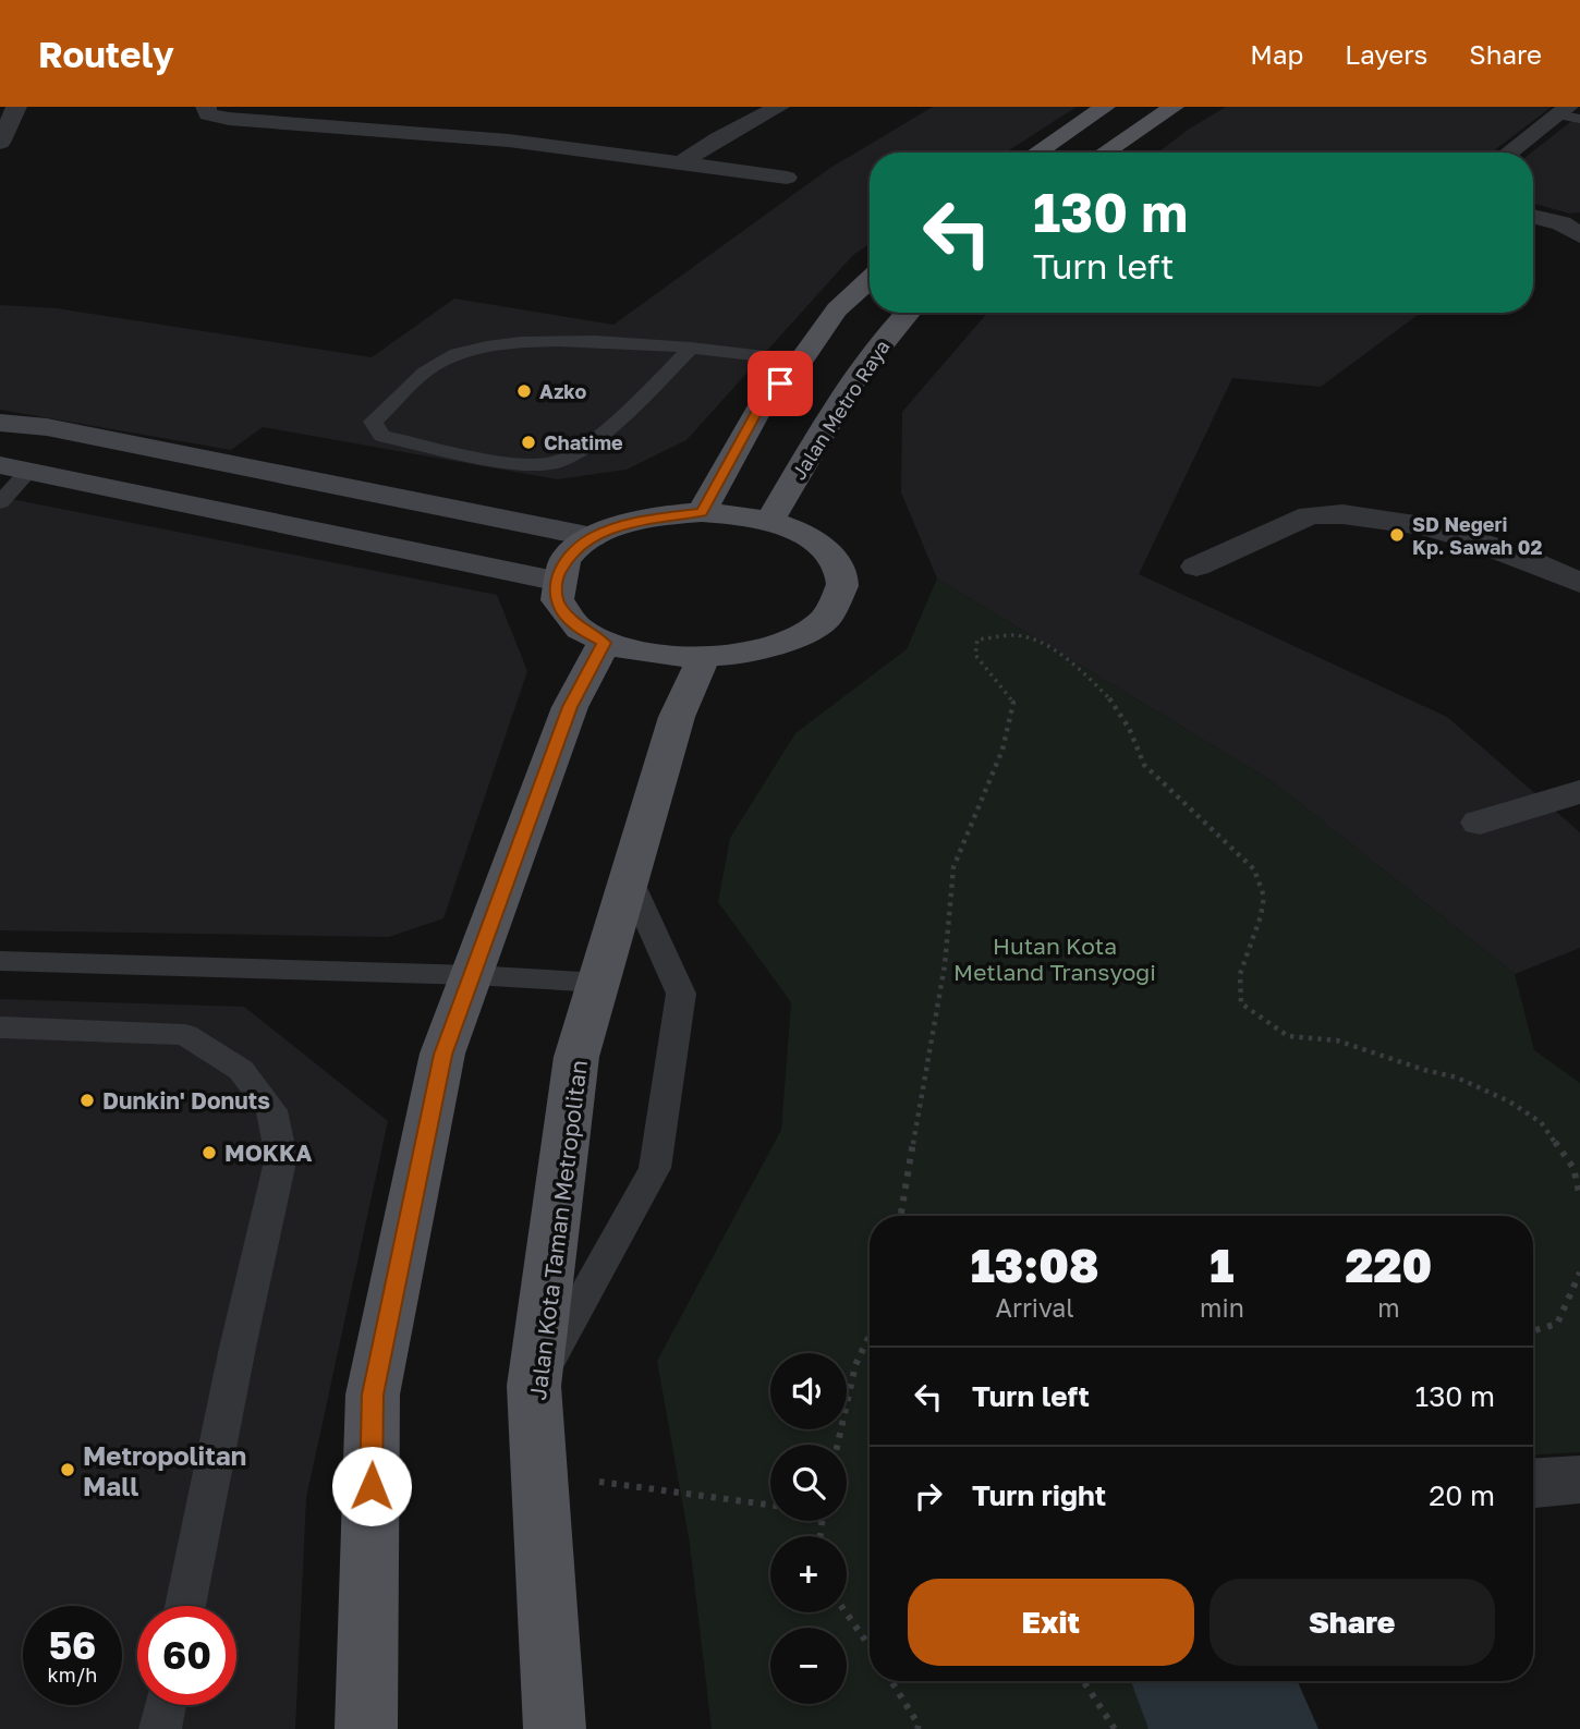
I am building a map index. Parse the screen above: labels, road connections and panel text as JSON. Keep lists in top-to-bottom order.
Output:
{
  "streets": {
    "main road": ["Jalan Metro Raya", "Jalan Kota Taman Metropolitan"]
  },
  "parks": ["Hutan Kota Metland Transyogi"],
  "places": [
    "Azko",
    "Chatime",
    "SD Negeri Kp. Sawah 02",
    "Dunkin' Donuts",
    "MOKKA",
    "Metropolitan Mall"
  ],
  "page": {
    "header": "Routely",
    "nav": ["Map", "Layers", "Share"],
    "turn": ["130 m", "Turn left"],
    "eta": [
      "13:08",
      "Arrival",
      "1",
      "min",
      "220",
      "m"
    ],
    "list": [
      {
        "name": "Turn left",
        "value": "130 m"
      },
      {
        "name": "Turn right",
        "value": "20 m"
      }
    ],
    "map_buttons": ["+", "−"],
    "buttons": ["Exit", "Share"],
    "speed": "56 km/h",
    "limit": "60"
  }
}
